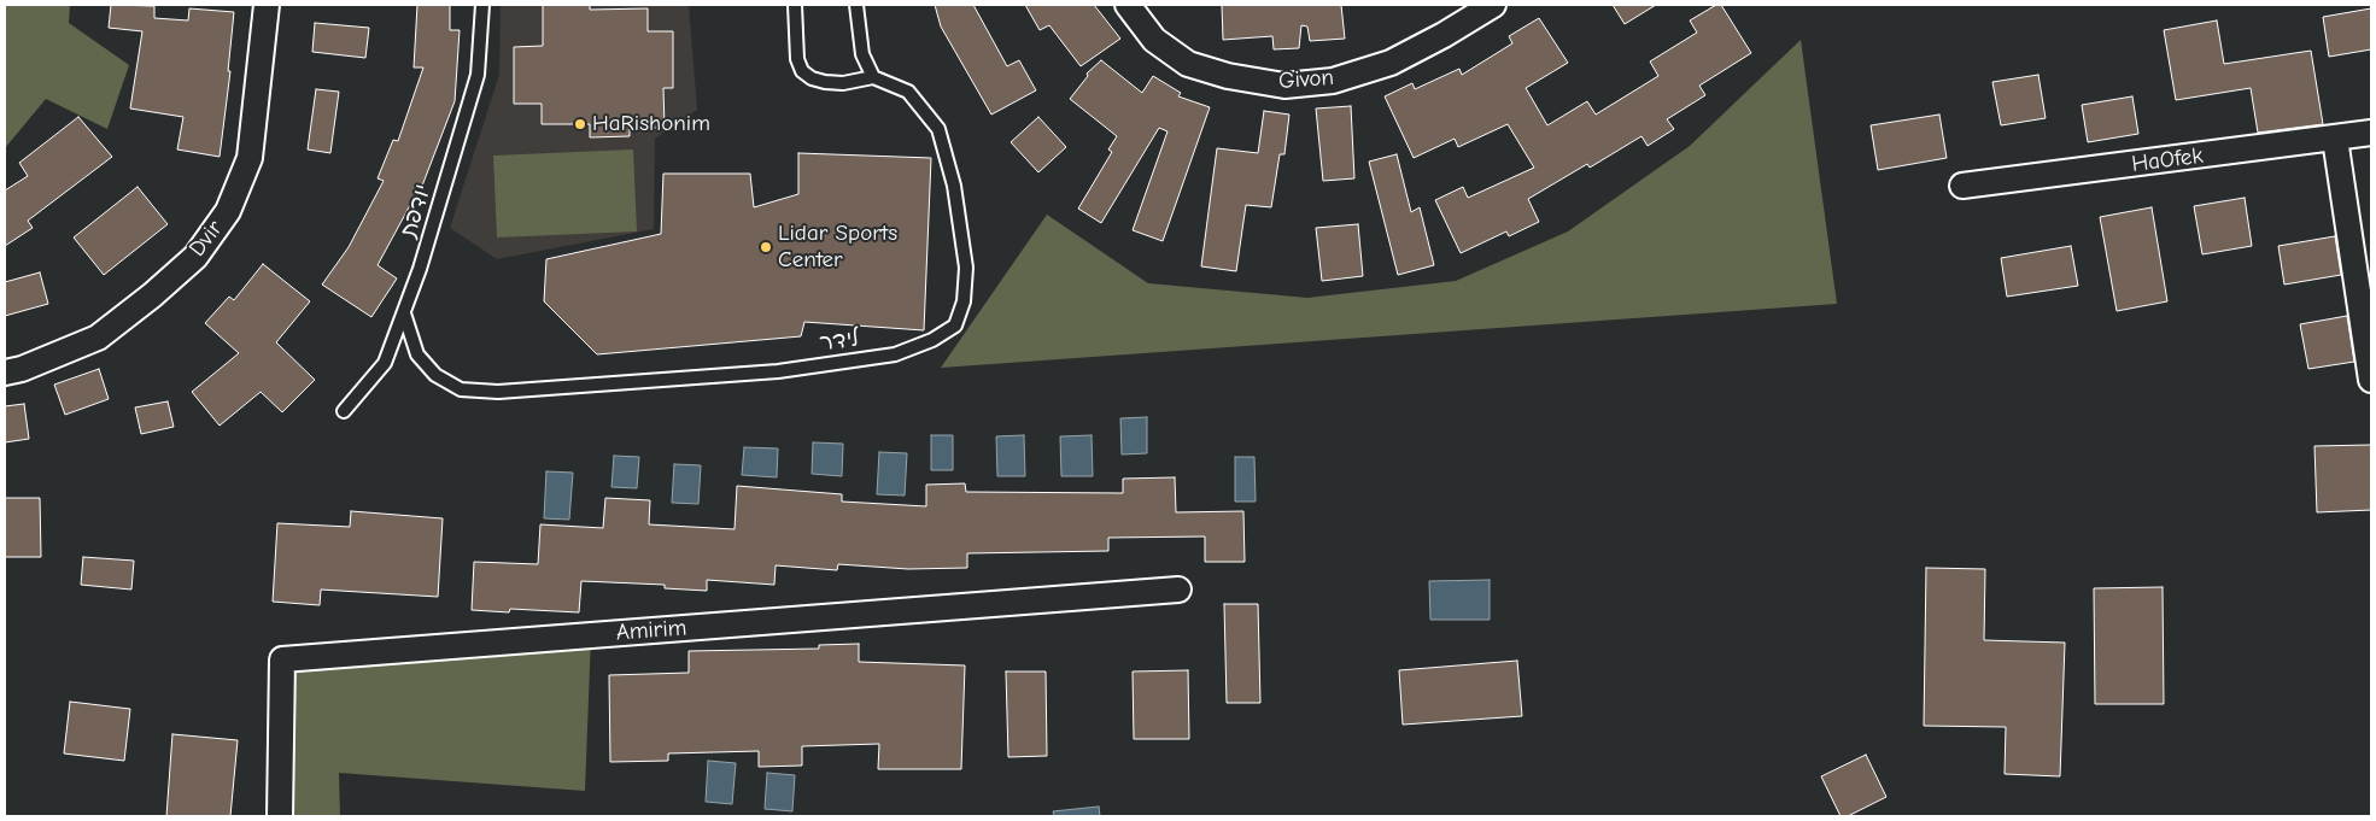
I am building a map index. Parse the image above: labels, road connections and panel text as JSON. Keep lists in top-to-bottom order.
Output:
{
  "streets": {
    "street": [
      "Givon",
      "HaOfek",
      "Dvir",
      "Amirim"
    ],
    "lane": ["יודפת", "לידר"]
  },
  "crossings": [
    ["יודפת", "לידר"]
  ],
  "places": ["HaRishonim", "Lidar Sports Center"]
}
